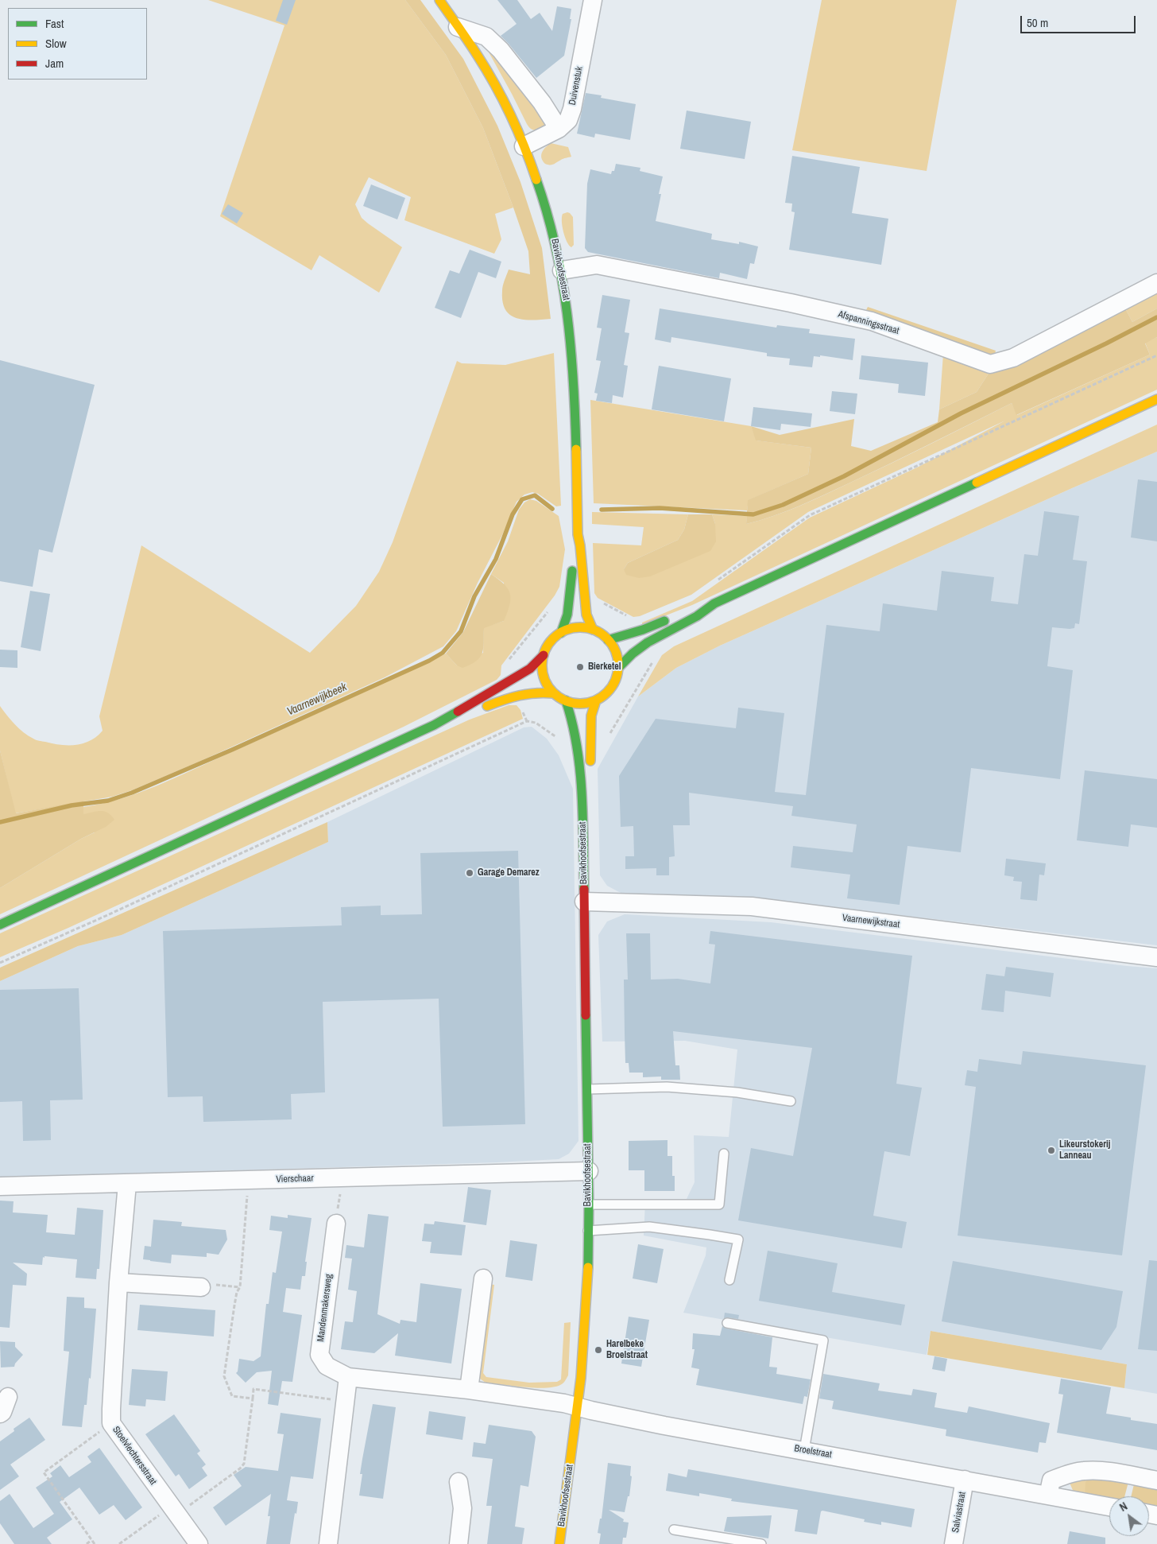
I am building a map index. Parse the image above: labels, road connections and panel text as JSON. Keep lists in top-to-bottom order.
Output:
{
  "streets": {
    "street": [
      "Duivenstuk",
      "Bavikhoofsestraat",
      "Afspanningsstraat",
      "Vaarnewijkstraat",
      "Vierschaar",
      "Mandenmakersweg",
      "Broelstraat",
      "Stoelvlechtersstraat",
      "Salviastraat"
    ]
  },
  "crossings": [
    ["Duivenstuk", "Bavikhoofsestraat"],
    ["Bavikhoofsestraat", "Afspanningsstraat"],
    ["Bavikhoofsestraat", "Vaarnewijkstraat"],
    ["Bavikhoofsestraat", "Vierschaar"],
    ["Bavikhoofsestraat", "Mandenmakersweg"],
    ["Bavikhoofsestraat", "Broelstraat"],
    ["Vierschaar", "Stoelvlechtersstraat"],
    ["Mandenmakersweg", "Broelstraat"],
    ["Broelstraat", "Salviastraat"]
  ],
  "water": ["Vaarnewijkbeek"],
  "places": [
    "Bierketel",
    "Garage Demarez",
    "Likeurstokerij Lanneau",
    "Harelbeke Broelstraat"
  ],
  "legend": ["Fast", "Slow", "Jam"],
  "scale_bar": "50 m",
  "north": "top left"
}
